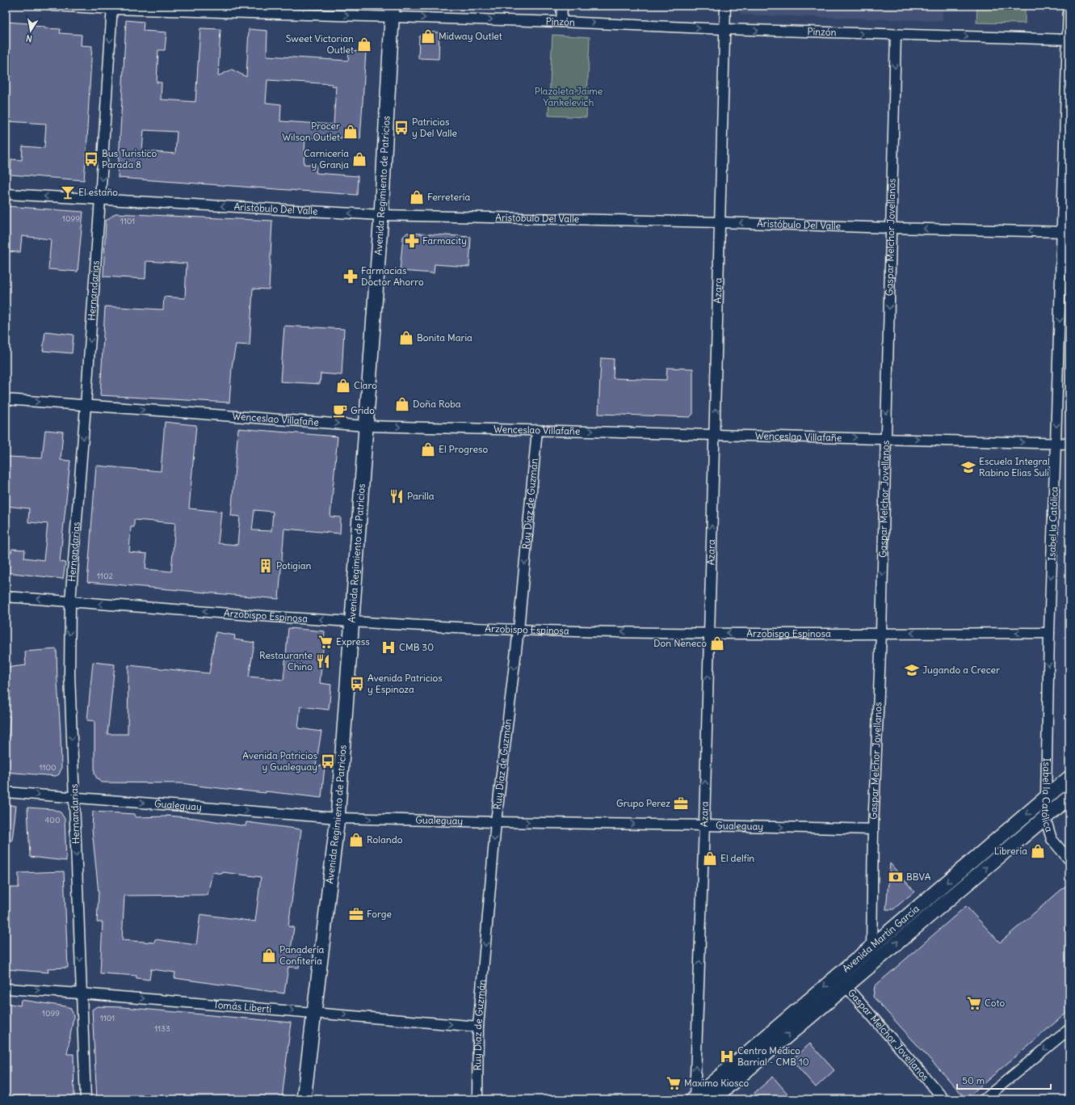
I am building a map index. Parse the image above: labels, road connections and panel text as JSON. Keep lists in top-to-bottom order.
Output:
{
  "streets": {
    "main road": ["Avenida Regimiento de Patricios", "Avenida Martín García"],
    "street": [
      "Pinzón",
      "Aristóbulo Del Valle",
      "Gaspar Melchor Jovellanos",
      "Hernandarias",
      "Azara",
      "Wenceslao Villafañe",
      "Ruy Díaz de Guzmán",
      "Isabel la Católica",
      "Arzobispo Espinosa",
      "Gualeguay",
      "Tomás Liberti"
    ]
  },
  "crossings": [
    ["Pinzón", "Avenida Regimiento de Patricios"],
    ["Pinzón", "Gaspar Melchor Jovellanos"],
    ["Pinzón", "Hernandarias"],
    ["Pinzón", "Azara"],
    ["Pinzón", "Isabel la Católica"],
    ["Avenida Regimiento de Patricios", "Aristóbulo Del Valle"],
    ["Avenida Regimiento de Patricios", "Wenceslao Villafañe"],
    ["Avenida Regimiento de Patricios", "Arzobispo Espinosa"],
    ["Avenida Regimiento de Patricios", "Gualeguay"],
    ["Avenida Regimiento de Patricios", "Tomás Liberti"],
    ["Aristóbulo Del Valle", "Gaspar Melchor Jovellanos"],
    ["Aristóbulo Del Valle", "Hernandarias"],
    ["Aristóbulo Del Valle", "Azara"],
    ["Aristóbulo Del Valle", "Isabel la Católica"],
    ["Gaspar Melchor Jovellanos", "Wenceslao Villafañe"],
    ["Gaspar Melchor Jovellanos", "Arzobispo Espinosa"],
    ["Gaspar Melchor Jovellanos", "Gualeguay"],
    ["Gaspar Melchor Jovellanos", "Avenida Martín García"],
    ["Hernandarias", "Wenceslao Villafañe"],
    ["Hernandarias", "Arzobispo Espinosa"],
    ["Hernandarias", "Gualeguay"],
    ["Hernandarias", "Tomás Liberti"],
    ["Azara", "Wenceslao Villafañe"],
    ["Azara", "Arzobispo Espinosa"],
    ["Azara", "Gualeguay"],
    ["Azara", "Avenida Martín García"],
    ["Wenceslao Villafañe", "Ruy Díaz de Guzmán"],
    ["Wenceslao Villafañe", "Isabel la Católica"],
    ["Ruy Díaz de Guzmán", "Arzobispo Espinosa"],
    ["Ruy Díaz de Guzmán", "Gualeguay"],
    ["Ruy Díaz de Guzmán", "Tomás Liberti"],
    ["Isabel la Católica", "Arzobispo Espinosa"],
    ["Isabel la Católica", "Avenida Martín García"]
  ],
  "one_way": [
    "Pinzón",
    "Aristóbulo Del Valle",
    "Gaspar Melchor Jovellanos",
    "Hernandarias",
    "Azara",
    "Wenceslao Villafañe",
    "Ruy Díaz de Guzmán",
    "Isabel la Católica",
    "Arzobispo Espinosa",
    "Gualeguay",
    "Tomás Liberti"
  ],
  "parks": ["Plazoleta Jaime Yankelevich"],
  "places": {
    "shop": [
      "Midway Outlet",
      "Sweet Victorian Outlet",
      "Procer Wilson Outlet",
      "Carnicería y Granja",
      "Ferretería",
      "Bonita Maria",
      "Claro",
      "Doña Roba",
      "El Progreso",
      "Don Neneco",
      "Rolando",
      "Librería",
      "El delfín",
      "Panadería Confitería"
    ],
    "bus stop": [
      "Patricios y Del Valle",
      "Bus Turistico Parada 8",
      "Avenida Patricios y Espinoza",
      "Avenida Patricios y Gualeguay"
    ],
    "bar": ["El estaño"],
    "pharmacy": ["Farmacity", "Farmacias Doctor Ahorro"],
    "cafe": ["Grido"],
    "school or university": ["Escuela Integral Rabino Elias Suli", "Jugando a Crecer"],
    "restaurant": ["Parilla", "Restaurante Chino"],
    "building": ["Potigian"],
    "supermarket": ["Express", "Coto", "Maximo Kiosco"],
    "hospital": ["CMB 30", "Centro Médico Barrial - CMB 10"],
    "office": ["Grupo Perez", "Forge"],
    "bank": ["BBVA"]
  },
  "house_numbers": [
    "1099",
    "1101",
    "1102",
    "1100",
    "400",
    "1099",
    "1101",
    "1133"
  ],
  "scale_bar": "50 m",
  "north": "bottom"
}
